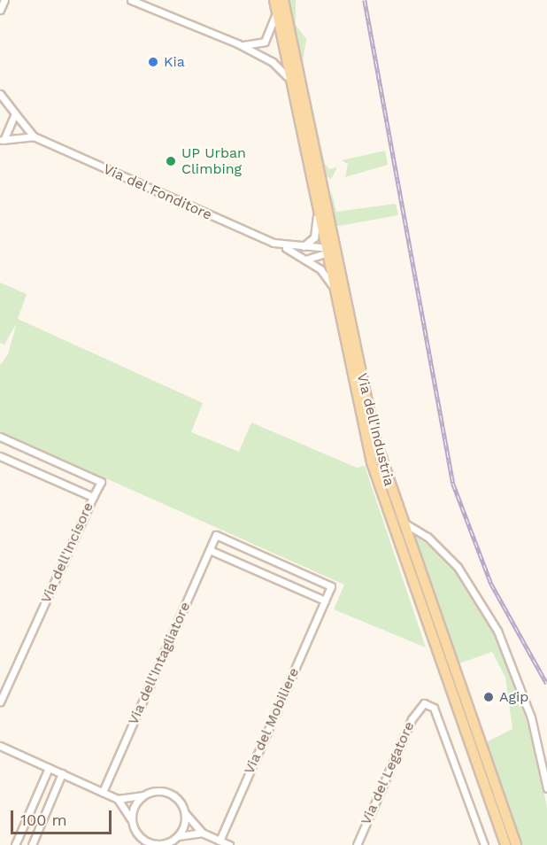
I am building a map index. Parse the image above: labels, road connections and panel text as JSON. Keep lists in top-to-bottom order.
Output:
{
  "streets": {
    "main road": ["Via dell'Industria"],
    "street": [
      "Via del Fonditore",
      "Via dell'Incisore",
      "Via dell'Intagliatore",
      "Via del Mobiliere",
      "Via del Legatore"
    ]
  },
  "crossings": [
    ["Via del Fonditore", "Via dell'Industria"],
    ["Via dell'Intagliatore", "Via del Mobiliere"]
  ],
  "places": ["Kia", "UP Urban Climbing", "Agip"],
  "scale_bar": "100 m"
}
